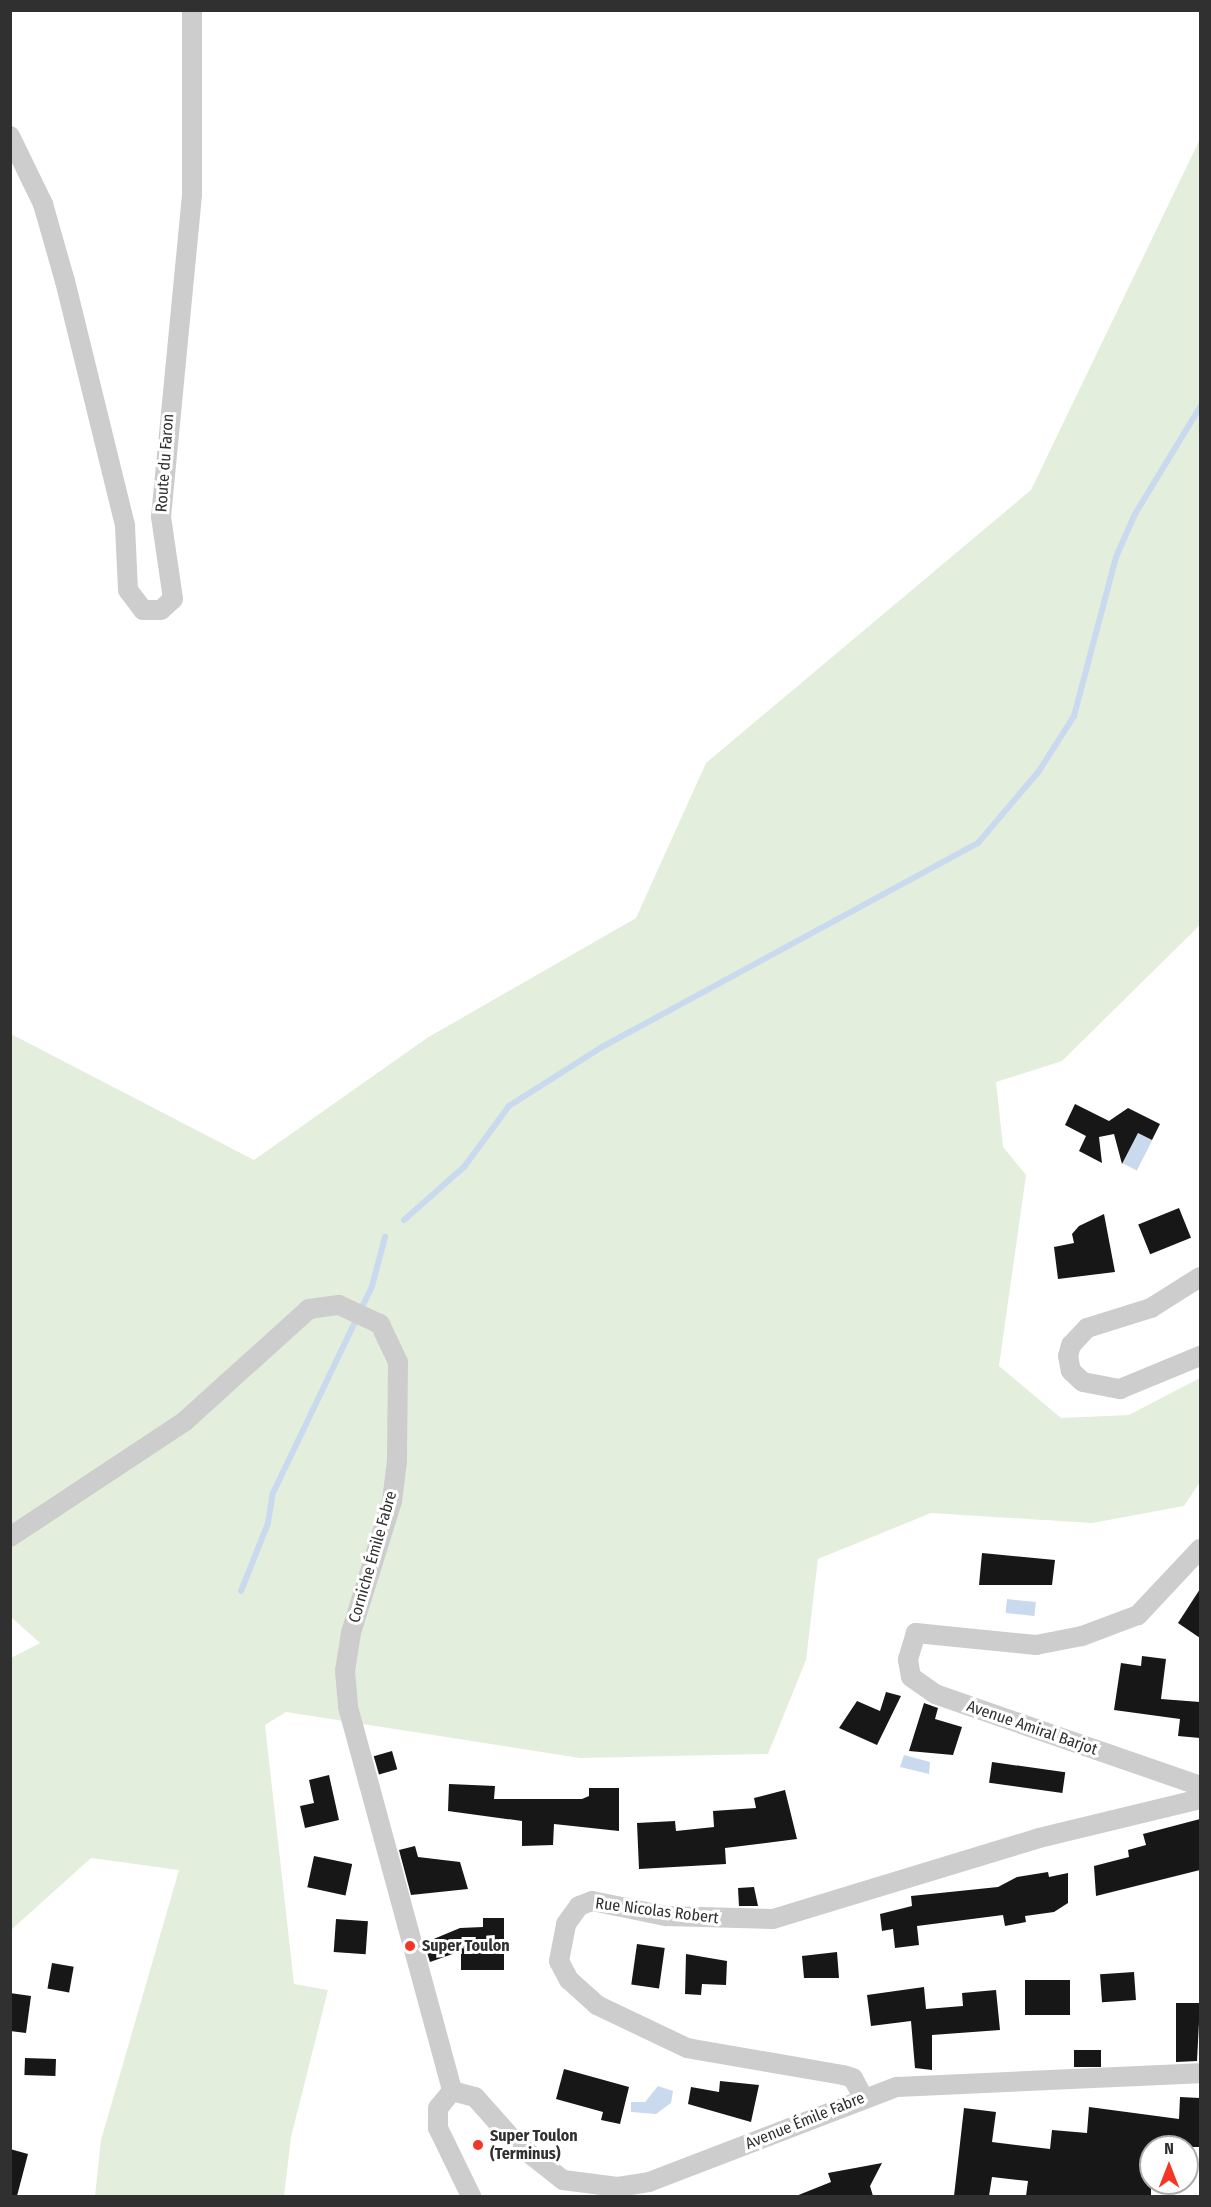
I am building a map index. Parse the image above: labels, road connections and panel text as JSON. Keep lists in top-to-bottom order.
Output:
{
  "streets": {
    "street": [
      "Route du Faron",
      "Corniche Émile Fabre",
      "Avenue Amiral Barjot",
      "Rue Nicolas Robert",
      "Avenue Émile Fabre"
    ]
  },
  "crossings": [
    ["Corniche Émile Fabre", "Avenue Émile Fabre"],
    ["Rue Nicolas Robert", "Avenue Émile Fabre"]
  ],
  "places": ["Super Toulon", "Super Toulon (Terminus)"],
  "north": "top"
}
